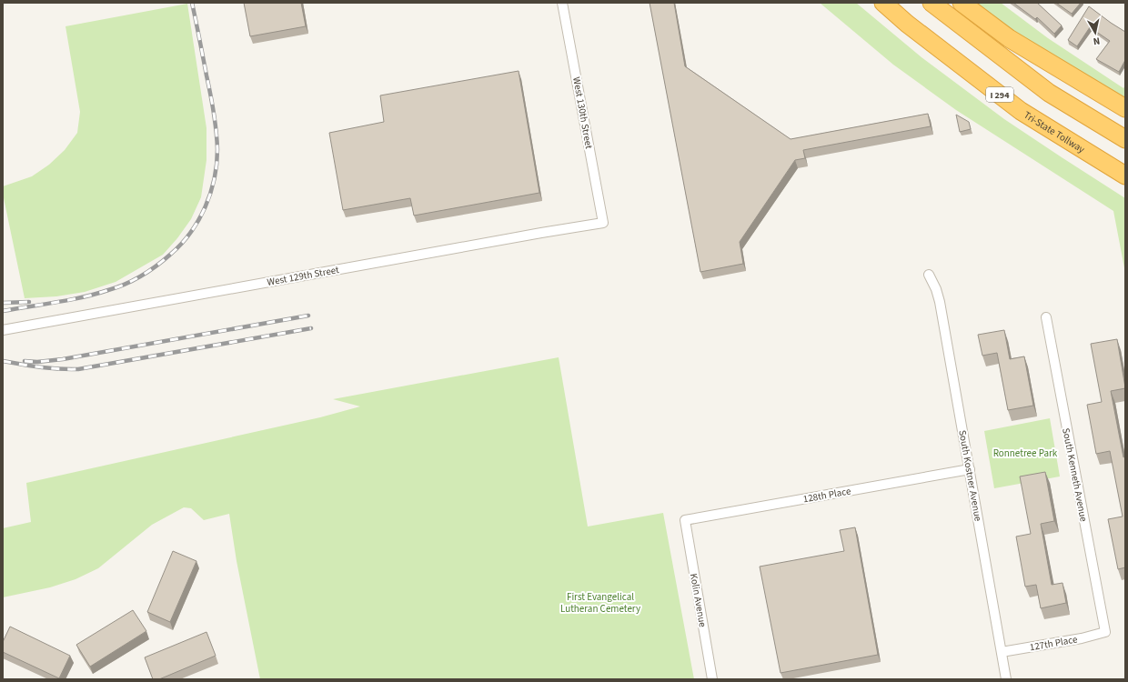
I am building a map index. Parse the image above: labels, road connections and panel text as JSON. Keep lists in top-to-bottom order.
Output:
{
  "streets": {
    "highway": ["I 294", "Tri-State Tollway"],
    "street": [
      "West 130th Street",
      "West 129th Street",
      "South Kenneth Avenue",
      "South Kostner Avenue",
      "128th Place",
      "Kolin Avenue",
      "127th Place"
    ]
  },
  "crossings": [
    ["West 130th Street", "West 129th Street"],
    ["South Kenneth Avenue", "127th Place"],
    ["South Kostner Avenue", "128th Place"],
    ["South Kostner Avenue", "127th Place"],
    ["128th Place", "Kolin Avenue"]
  ],
  "parks": ["Ronnetree Park", "First Evangelical Lutheran Cemetery"],
  "north": "bottom"
}
